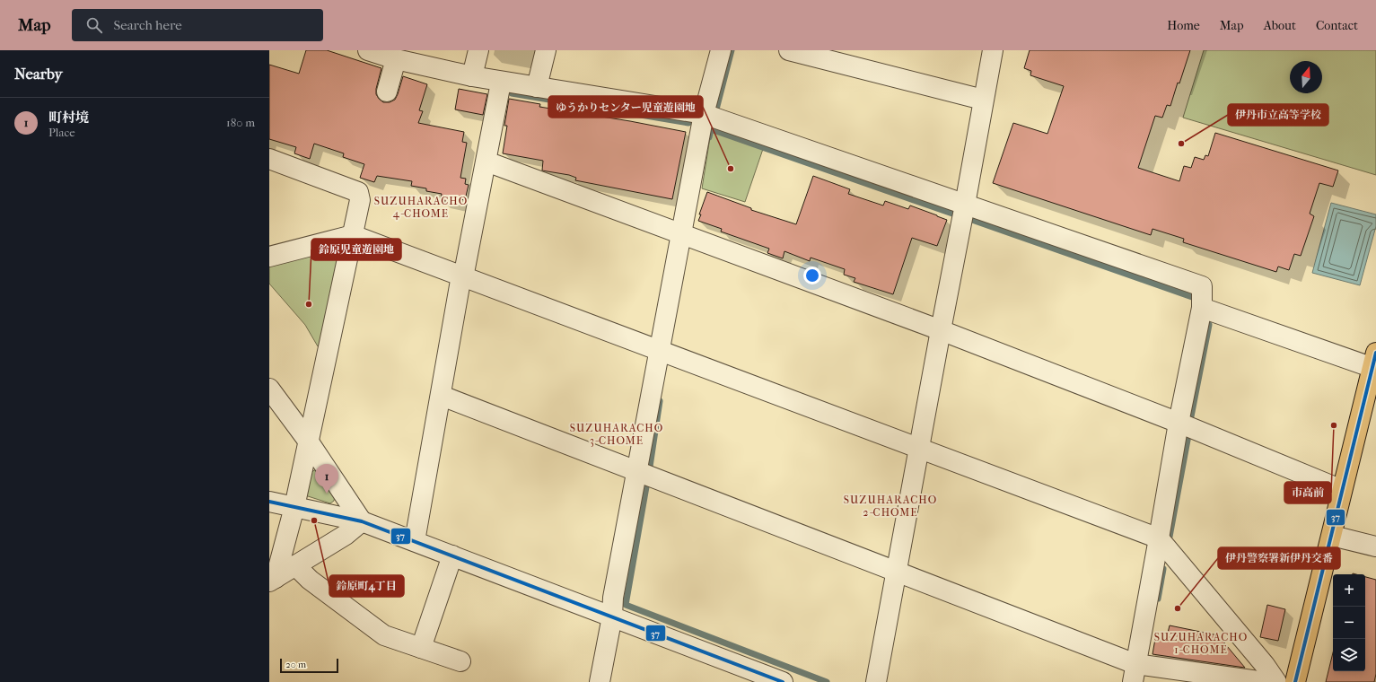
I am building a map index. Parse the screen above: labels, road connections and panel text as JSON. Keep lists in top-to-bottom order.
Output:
{
  "districts": [
    "SUZUHARACHO 4-CHOME",
    "SUZUHARACHO 3-CHOME",
    "SUZUHARACHO 2-CHOME",
    "SUZUHARACHO 1-CHOME"
  ],
  "places": [
    "伊丹市立高等学校",
    "ゆうかりセンター児童遊園地",
    "鈴原児童遊園地",
    "市高前",
    "鈴原町4丁目",
    "伊丹警察署新伊丹交番"
  ],
  "lines": ["transit line 37"],
  "scale_bar": "20 m",
  "north": "top",
  "page": {
    "header": "Map",
    "search": "Search here",
    "nav": [
      "Home",
      "Map",
      "About",
      "Contact"
    ],
    "heading": "Nearby",
    "list": [
      {
        "mark": "1",
        "name": "町村境",
        "note": "Place",
        "value": "180 m"
      }
    ],
    "pins": "1",
    "map_buttons": ["+", "−"],
    "scale": "20 m"
  }
}
